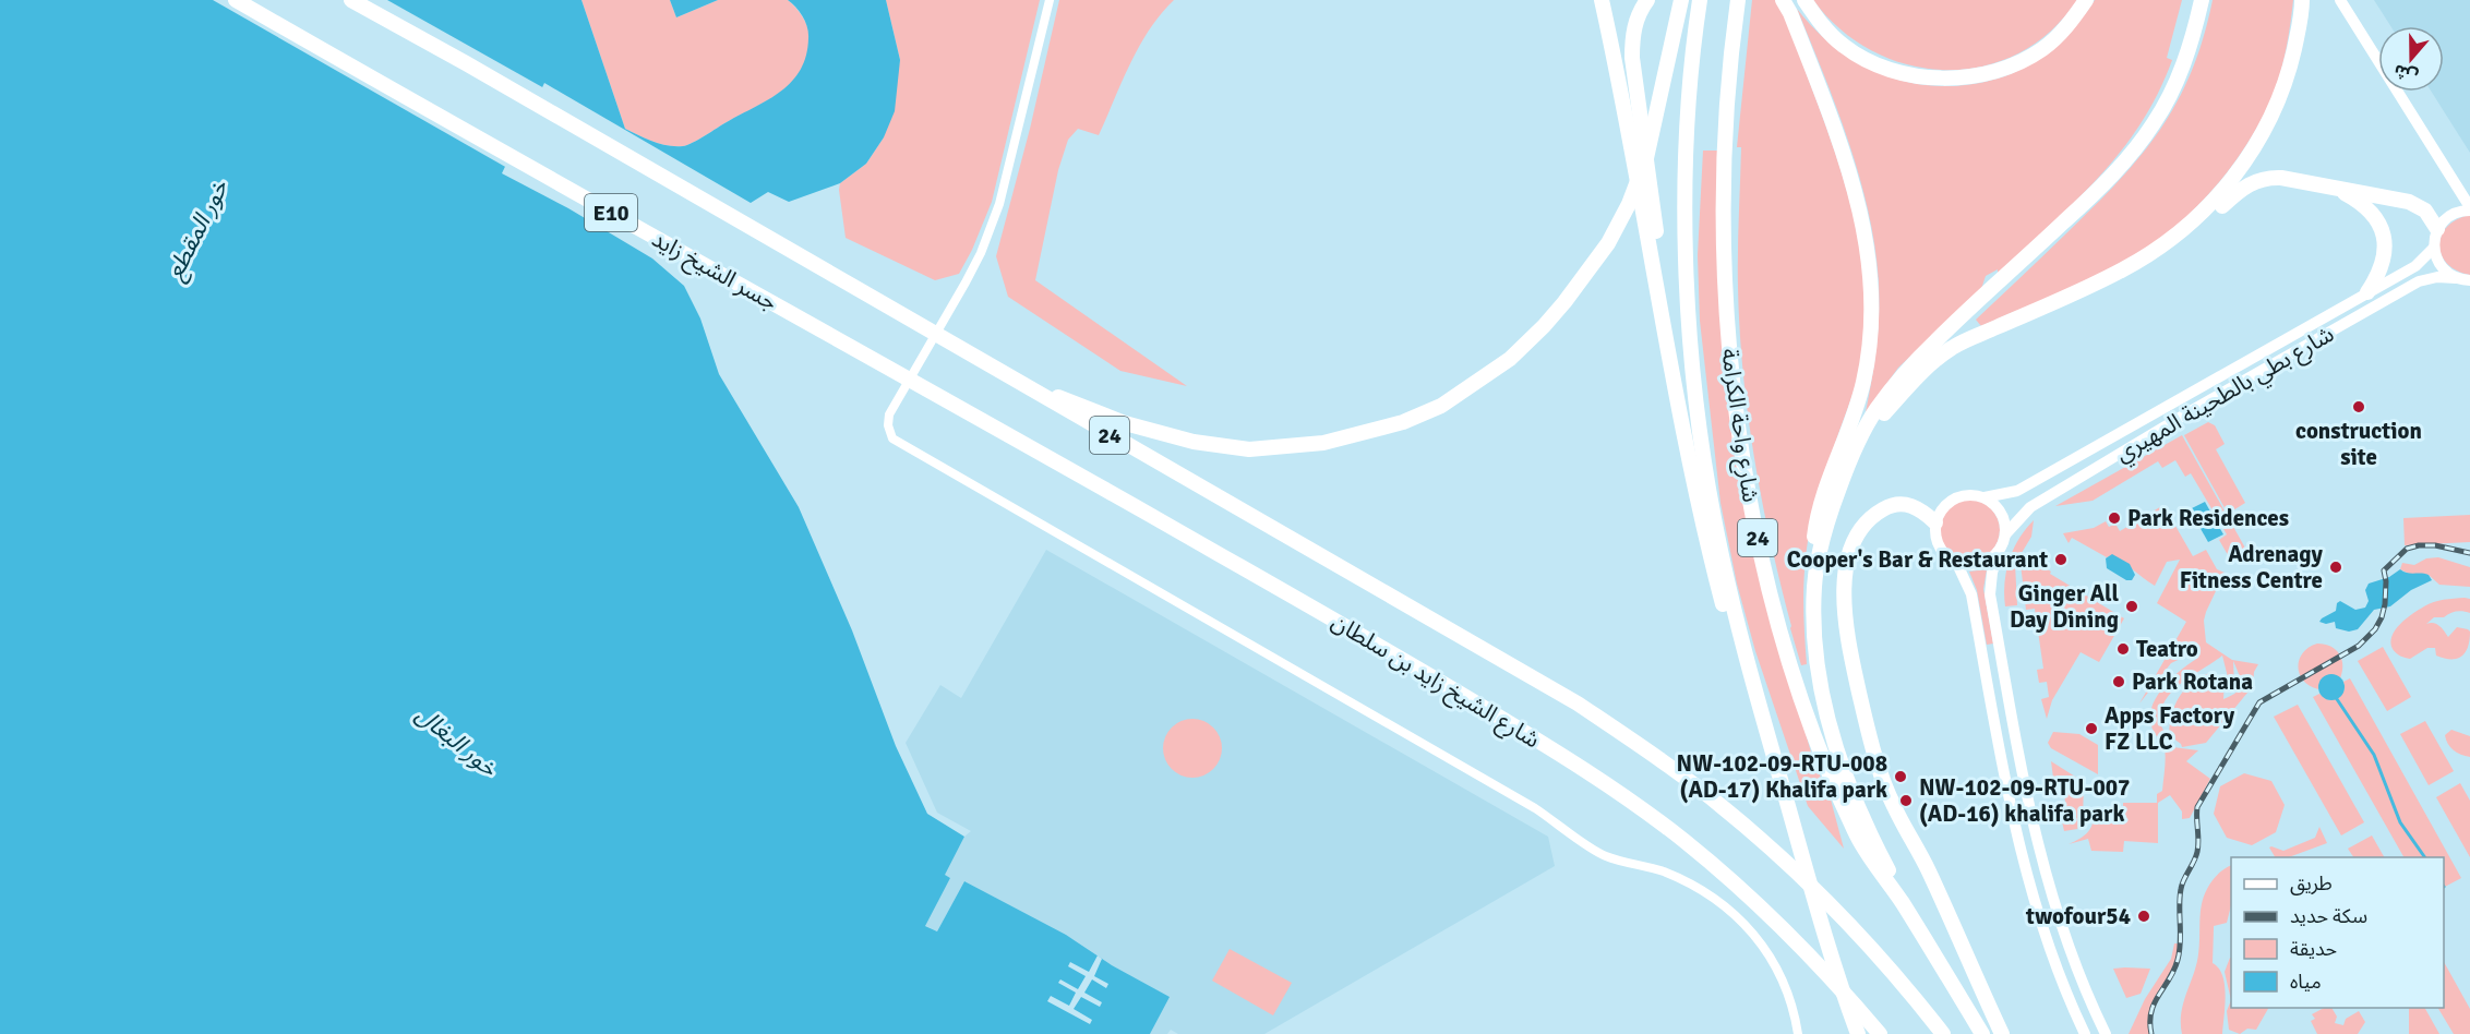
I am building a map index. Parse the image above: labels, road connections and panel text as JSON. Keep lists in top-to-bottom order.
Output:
{
  "streets": {
    "highway": [
      "E10",
      "جسر الشيخ زايد",
      "شارع واحة الكرامة",
      "24",
      "شارع الشيخ زايد بن سلطان"
    ],
    "street": ["شارع بطي بالطحينة المهيري"]
  },
  "crossings": [
    ["E10", "24"],
    ["جسر الشيخ زايد", "شارع الشيخ زايد بن سلطان"],
    ["شارع واحة الكرامة", "24"]
  ],
  "water": ["خور المقطع", "خور البغال"],
  "places": [
    "construction site",
    "Park Residences",
    "Cooper's Bar & Restaurant",
    "Adrenagy Fitness Centre",
    "Ginger All Day Dining",
    "Teatro",
    "Park Rotana",
    "Apps Factory FZ LLC",
    "NW-102-09-RTU-008 (AD-17) Khalifa park",
    "NW-102-09-RTU-007 (AD-16) khalifa park",
    "twofour54"
  ],
  "legend": [
    "طريق",
    "سكة حديد",
    "حديقة",
    "مياه"
  ],
  "north": "bottom"
}
